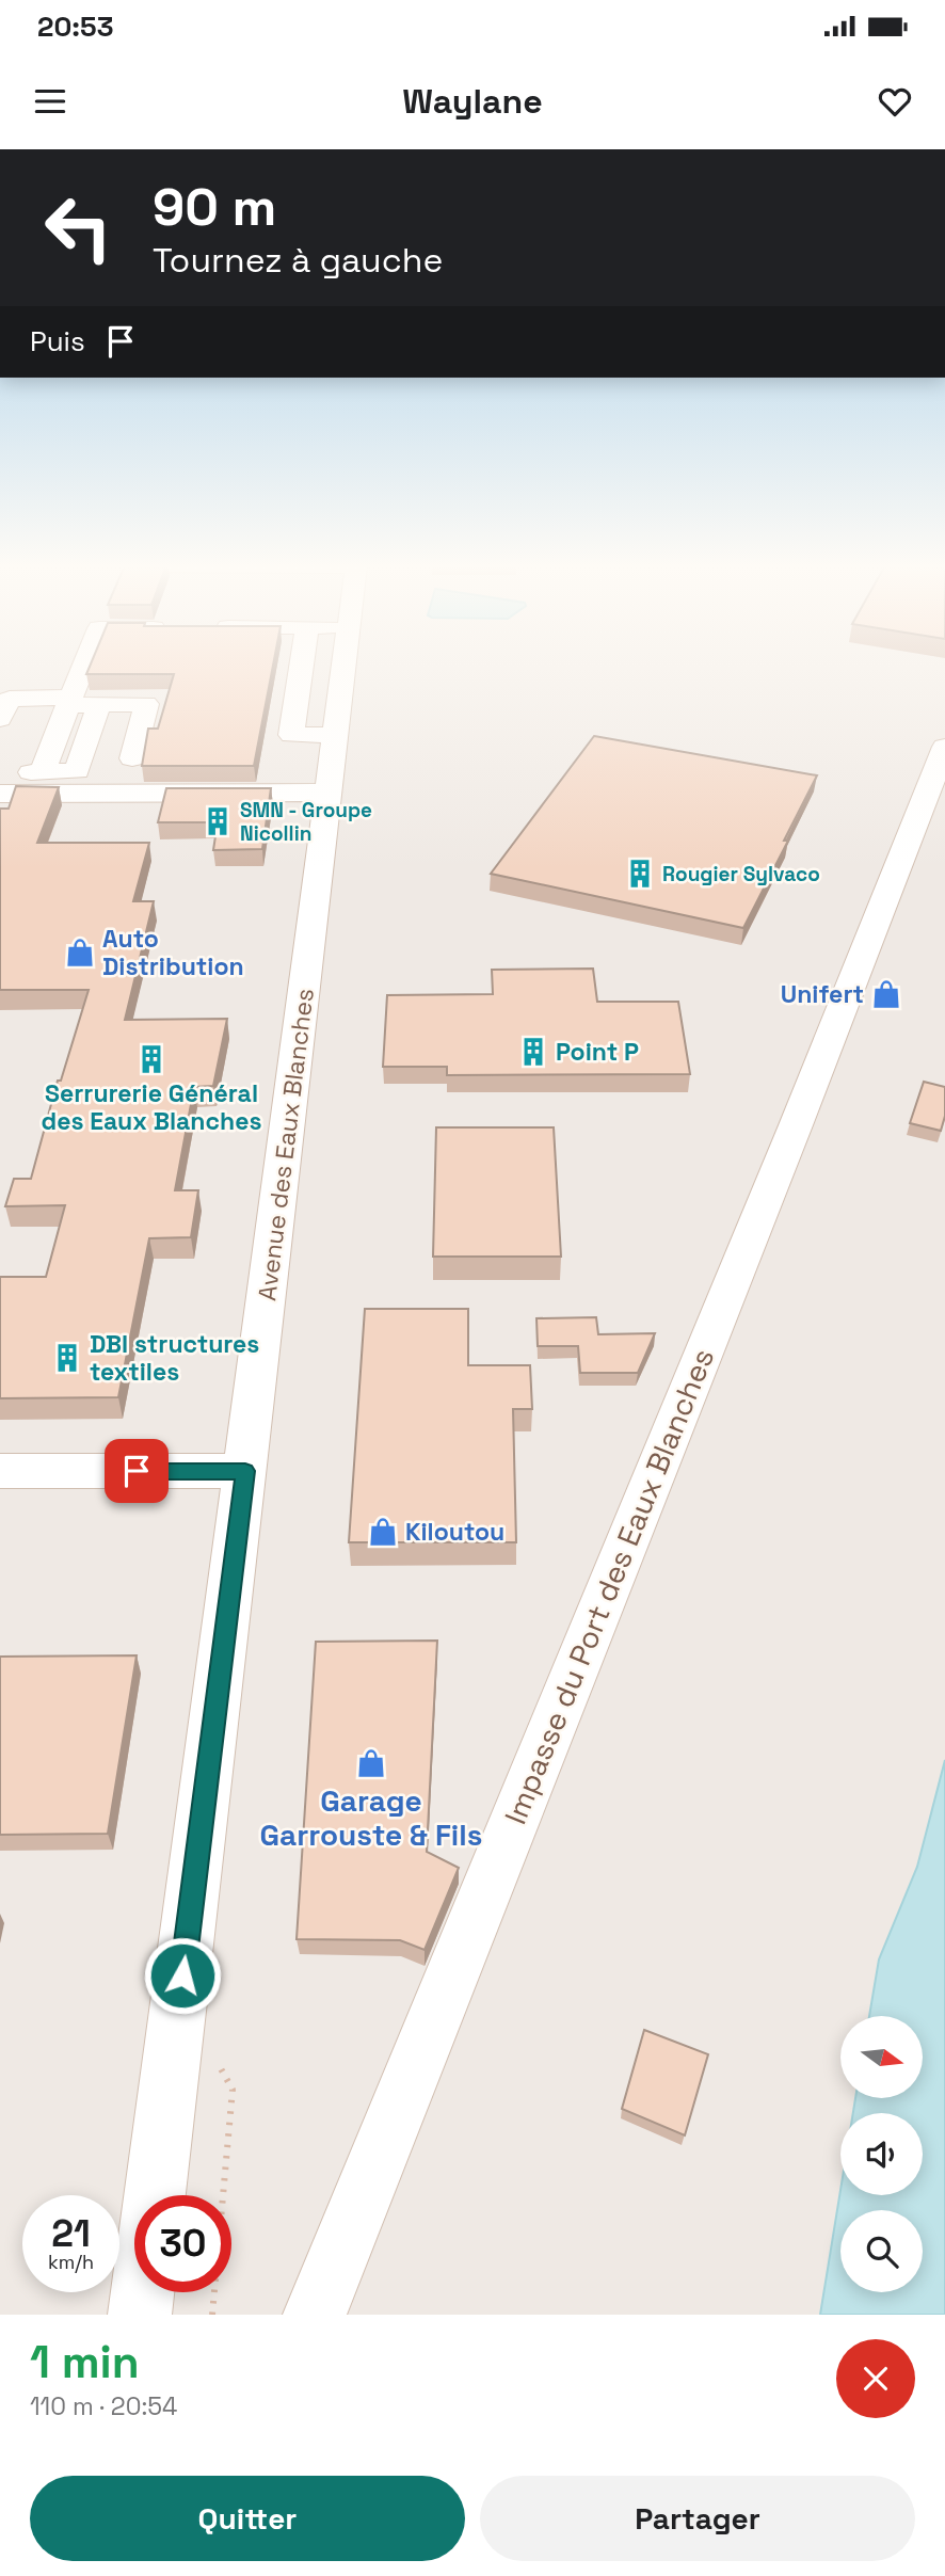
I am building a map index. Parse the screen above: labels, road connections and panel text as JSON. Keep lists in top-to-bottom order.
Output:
{
  "streets": {
    "street": ["Avenue des Eaux Blanches", "Impasse du Port des Eaux Blanches"]
  },
  "places": {
    "building": [
      "SMN - Groupe Nicollin",
      "Rougier Sylvaco",
      "Point P",
      "Serrurerie Général des Eaux Blanches",
      "DBI structures textiles"
    ],
    "shop": [
      "Auto Distribution",
      "Unifert",
      "Kiloutou",
      "Garage Garrouste & Fils"
    ]
  },
  "north": "right",
  "page": {
    "status": "20:53",
    "header": "Waylane",
    "turn": ["90 m", "Tournez à gauche"],
    "then": "Puis",
    "speed": "21 km/h",
    "limit": "30",
    "heading": ["1 min", "110 m · 20:54"],
    "buttons": ["Quitter", "Partager"]
  }
}
